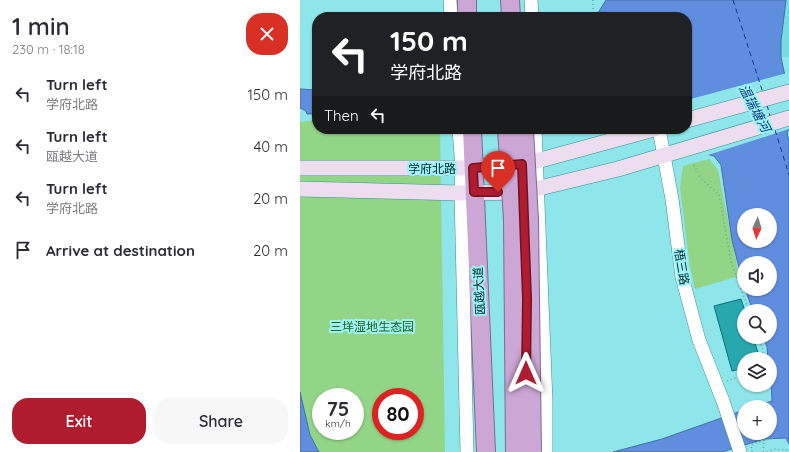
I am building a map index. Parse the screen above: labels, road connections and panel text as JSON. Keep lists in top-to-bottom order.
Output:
{
  "streets": {
    "highway": ["瓯越大道"],
    "main road": ["学府北路"],
    "street": ["梧三路"]
  },
  "crossings": [
    ["学府北路", "梧三路"],
    ["学府北路", "瓯越大道"]
  ],
  "water": ["温瑞塘河"],
  "parks": ["三垟湿地生态园"],
  "north": "bottom",
  "page": {
    "heading": ["1 min", "230 m · 18:18"],
    "turn": ["150 m", "学府北路"],
    "list": [
      {
        "name": "Turn left",
        "note": "学府北路",
        "value": "150 m"
      },
      {
        "name": "Turn left",
        "note": "瓯越大道",
        "value": "40 m"
      },
      {
        "name": "Turn left",
        "note": "学府北路",
        "value": "20 m"
      },
      {
        "name": "Arrive at destination",
        "value": "20 m"
      }
    ],
    "then": "Then",
    "map_buttons": "+",
    "speed": "75 km/h",
    "limit": "80",
    "buttons": ["Exit", "Share"]
  }
}
